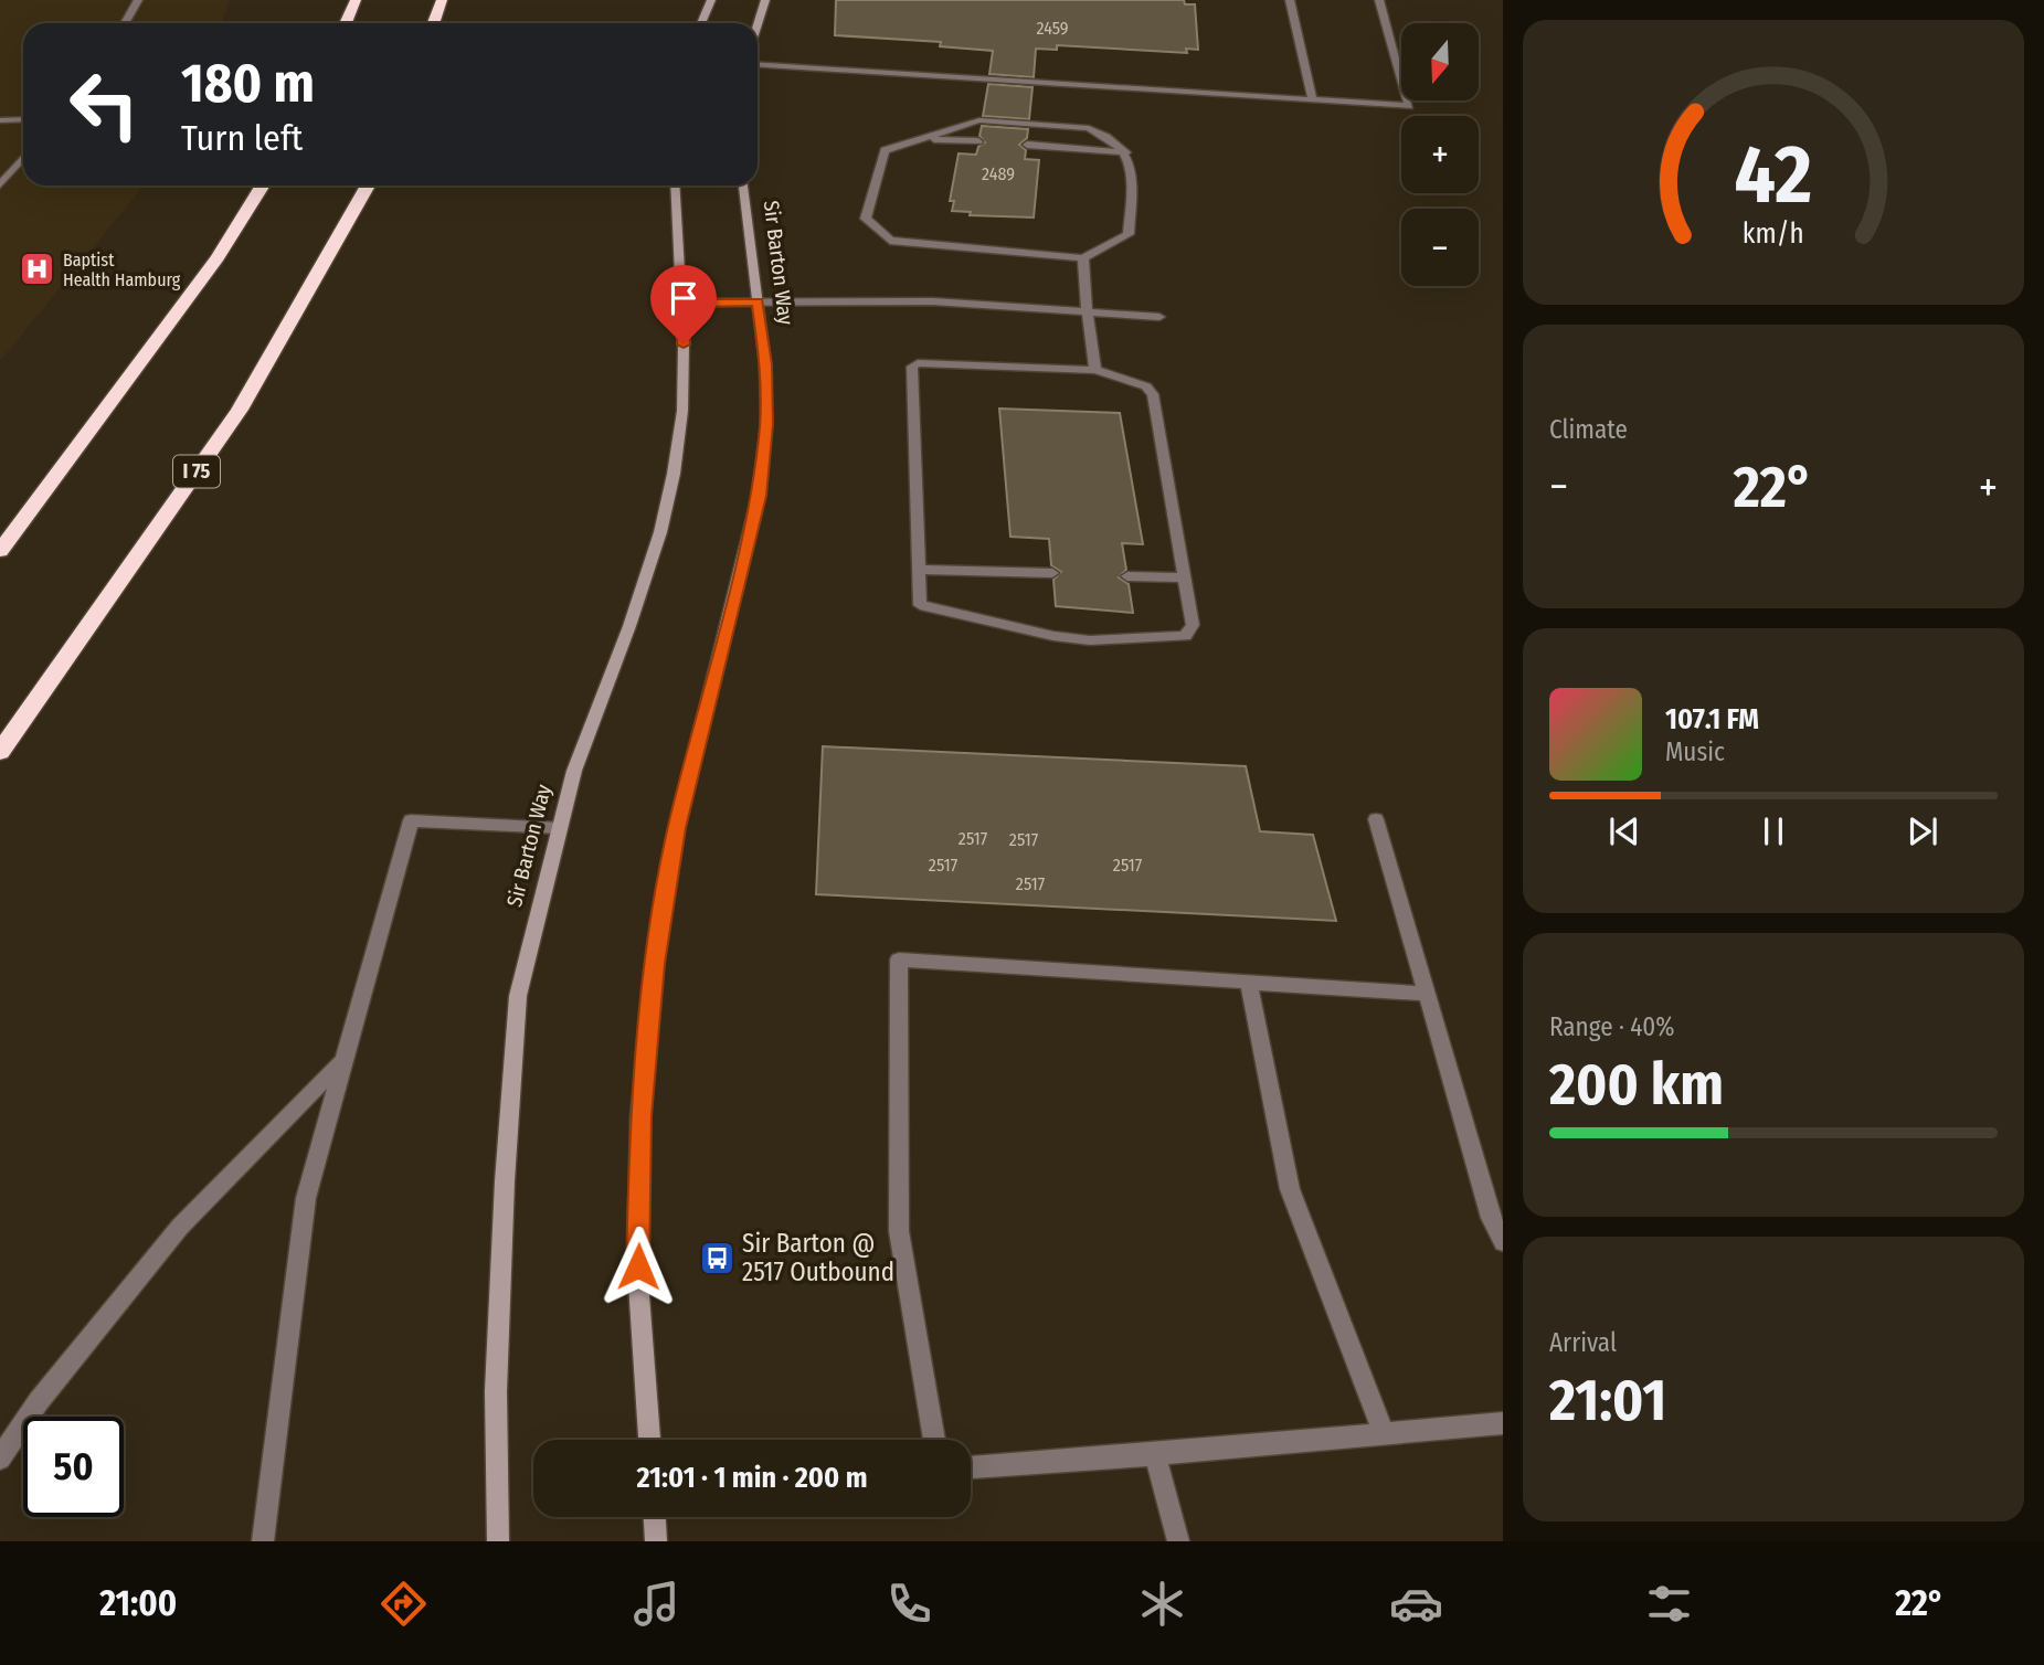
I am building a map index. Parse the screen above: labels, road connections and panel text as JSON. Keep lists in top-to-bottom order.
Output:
{
  "streets": {
    "highway": ["I 75"],
    "main road": ["Sir Barton Way"]
  },
  "places": {
    "hospital": ["Baptist Health Hamburg"],
    "bus stop": ["Sir Barton @ 2517 Outbound"]
  },
  "house_numbers": [
    "2459",
    "2489",
    "2517",
    "2517",
    "2517",
    "2517",
    "2517"
  ],
  "north": "bottom",
  "page": {
    "map_buttons": ["+", "−"],
    "turn": ["180 m", "Turn left"],
    "tile": [
      "Climate",
      ["Range · 40%", "200 km"],
      ["Arrival", "21:01"]
    ],
    "heat": ["−", "22°", "+"],
    "song": ["107.1 FM", "Music"],
    "limit": "50",
    "trip": "21:01 · 1 min · 200 m",
    "tabs": ["21:00", "22°"],
    "gauge": ["42", "km/h"]
  }
}
